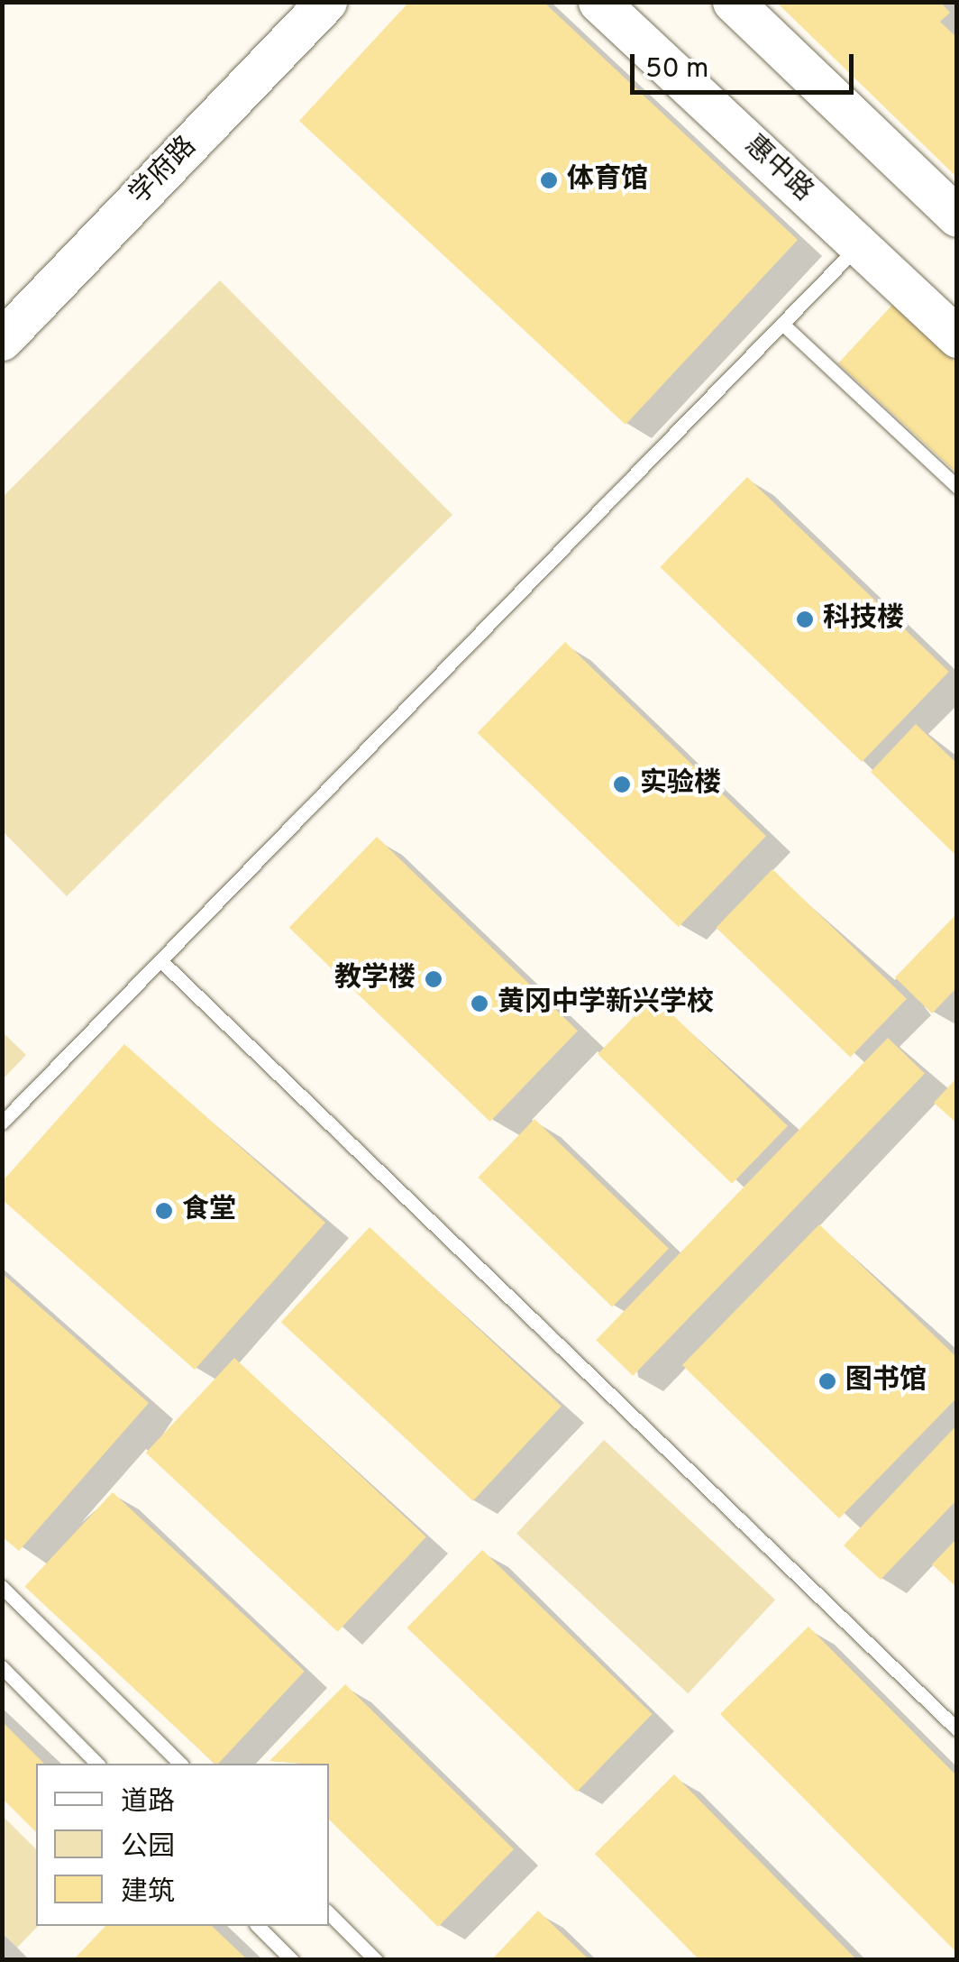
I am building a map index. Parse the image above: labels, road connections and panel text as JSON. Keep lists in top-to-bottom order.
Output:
{
  "streets": {
    "street": ["惠中路", "学府路"]
  },
  "places": [
    "体育馆",
    "科技楼",
    "实验楼",
    "教学楼",
    "黄冈中学新兴学校",
    "食堂",
    "图书馆"
  ],
  "legend": ["道路", "公园", "建筑"],
  "scale_bar": "50 m"
}
